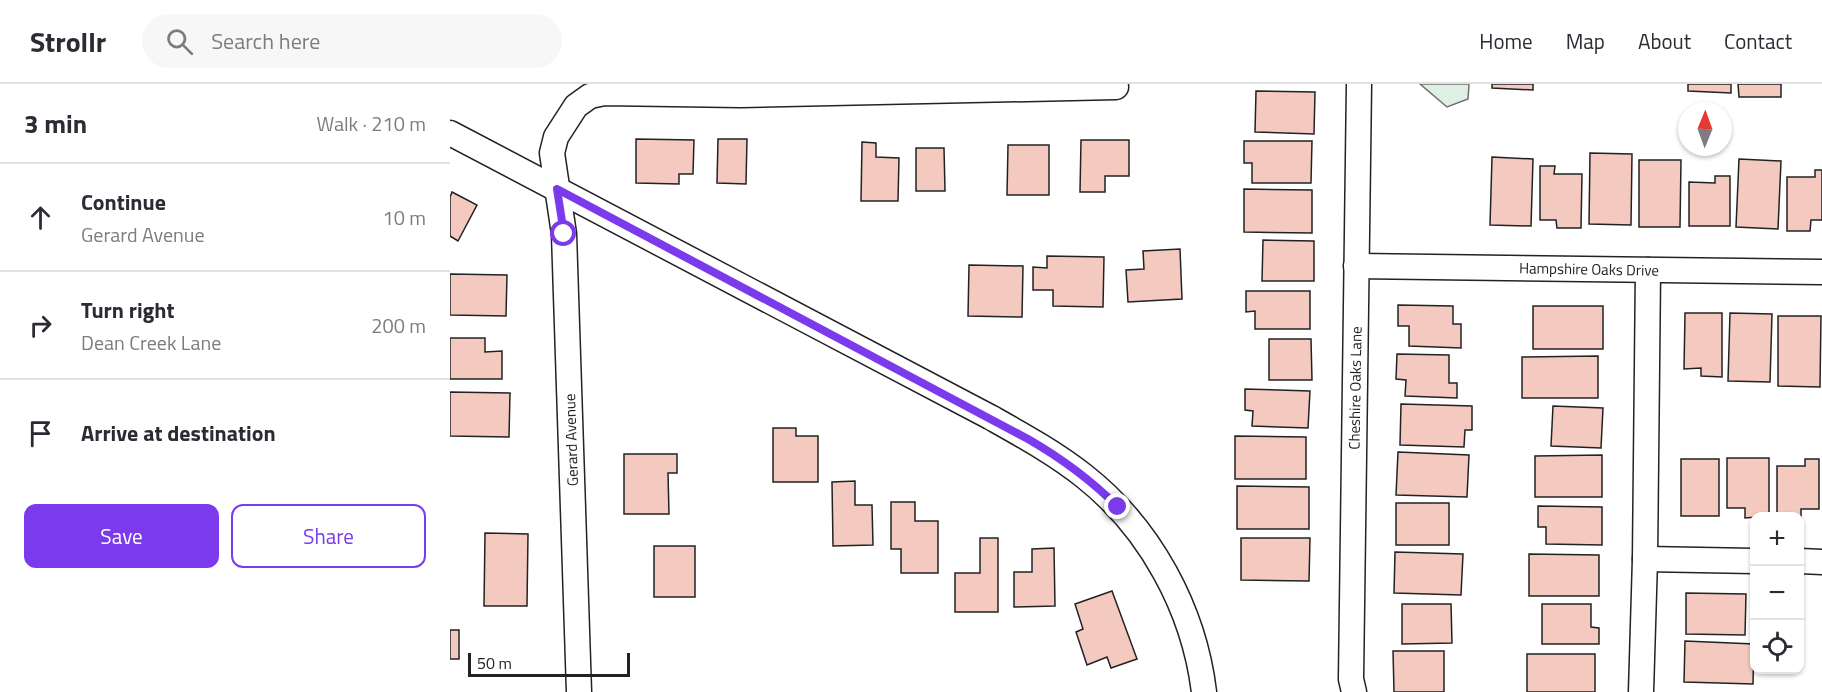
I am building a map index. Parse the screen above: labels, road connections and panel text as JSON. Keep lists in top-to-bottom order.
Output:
{
  "streets": {
    "street": ["Hampshire Oaks Drive", "Cheshire Oaks Lane", "Gerard Avenue"]
  },
  "crossings": [
    ["Hampshire Oaks Drive", "Cheshire Oaks Lane"]
  ],
  "scale_bar": "50 m",
  "north": "top",
  "page": {
    "header": "Strollr",
    "search": "Search here",
    "nav": [
      "Home",
      "Map",
      "About",
      "Contact"
    ],
    "heading": ["3 min", "Walk · 210 m"],
    "list": [
      ["Continue", "Gerard Avenue", "10 m"],
      ["Turn right", "Dean Creek Lane", "200 m"],
      "Arrive at destination"
    ],
    "buttons": ["Save", "Share"],
    "map_buttons": ["+", "−"],
    "scale": "50 m"
  }
}
